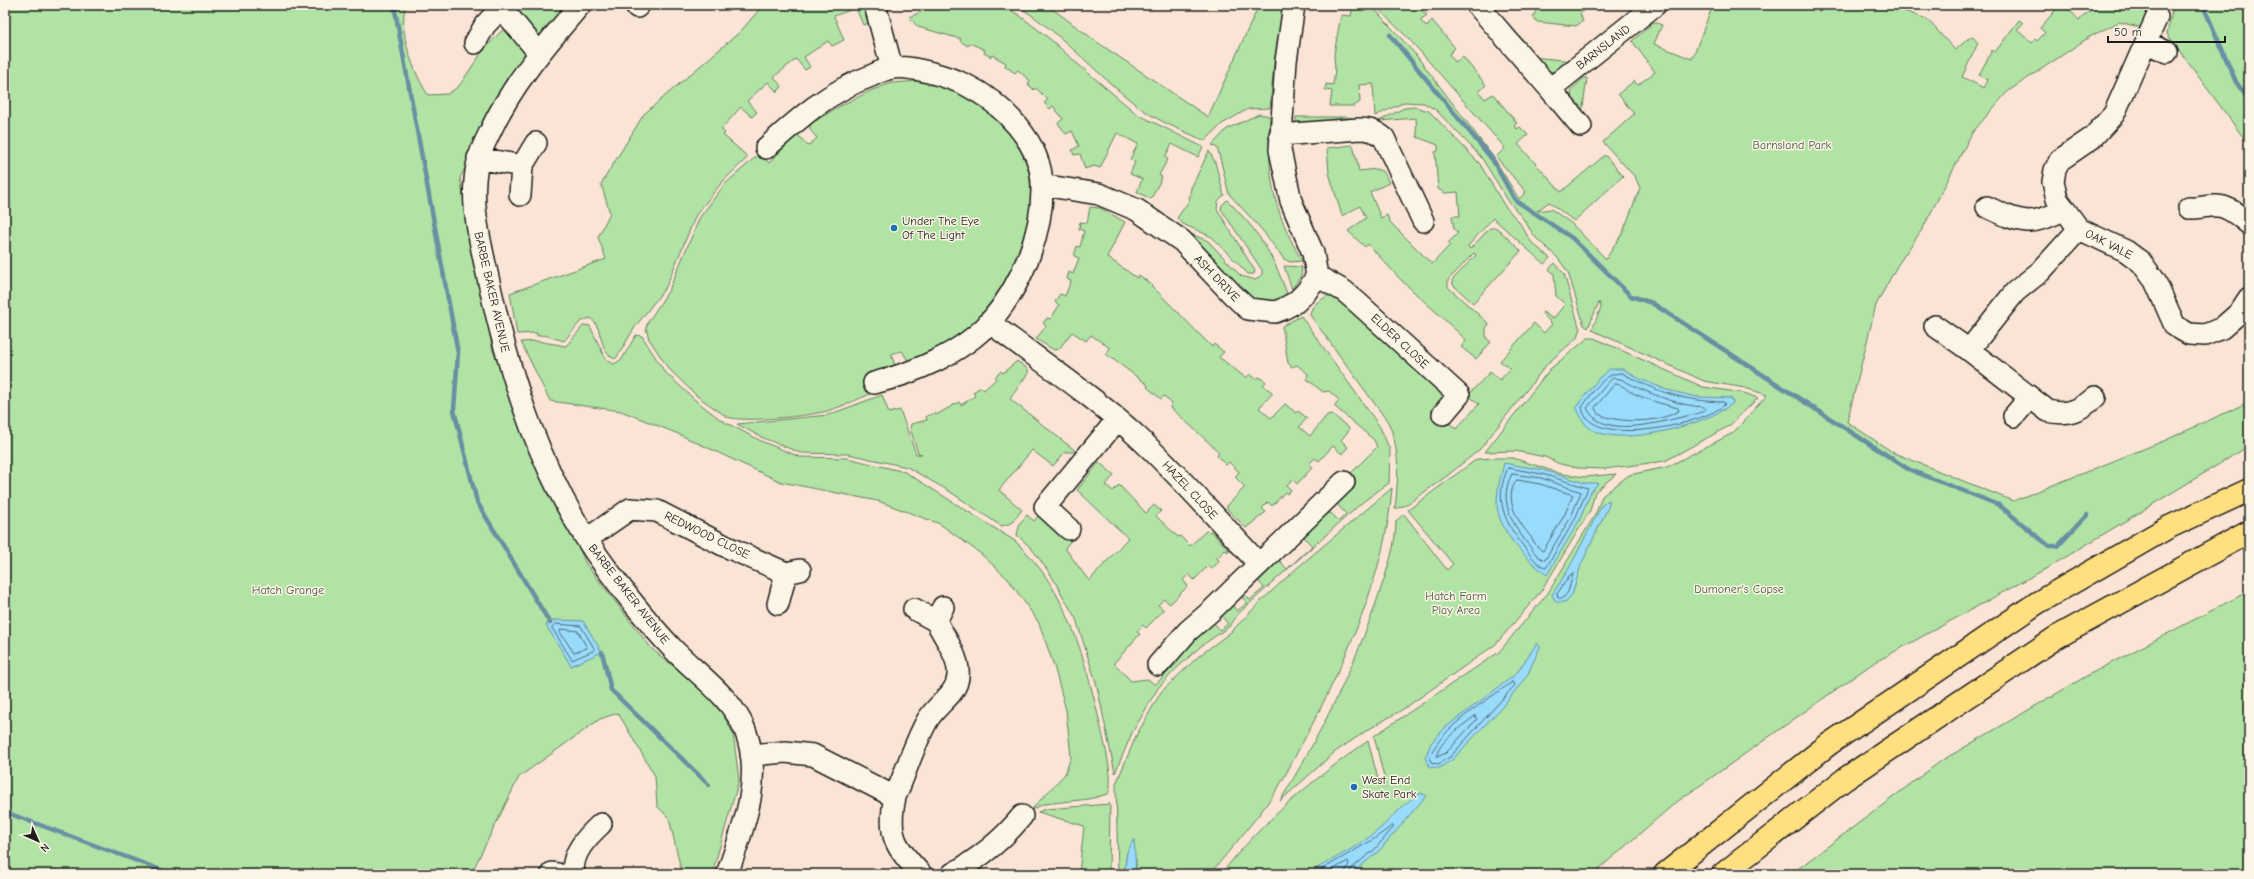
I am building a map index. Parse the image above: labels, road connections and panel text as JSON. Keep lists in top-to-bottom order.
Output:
{
  "streets": {
    "street": [
      "BARNSLAND",
      "OAK VALE",
      "ASH DRIVE",
      "BARBE BAKER AVENUE",
      "ELDER CLOSE",
      "HAZEL CLOSE",
      "REDWOOD CLOSE"
    ]
  },
  "crossings": [
    ["ASH DRIVE", "ELDER CLOSE"],
    ["BARBE BAKER AVENUE", "REDWOOD CLOSE"]
  ],
  "parks": [
    "Barnsland Park",
    "Dumoner's Copse",
    "Hatch Grange",
    "Hatch Farm Play Area"
  ],
  "places": ["Under The Eye Of The Light", "West End Skate Park"],
  "scale_bar": "50 m",
  "north": "bottom right"
}
